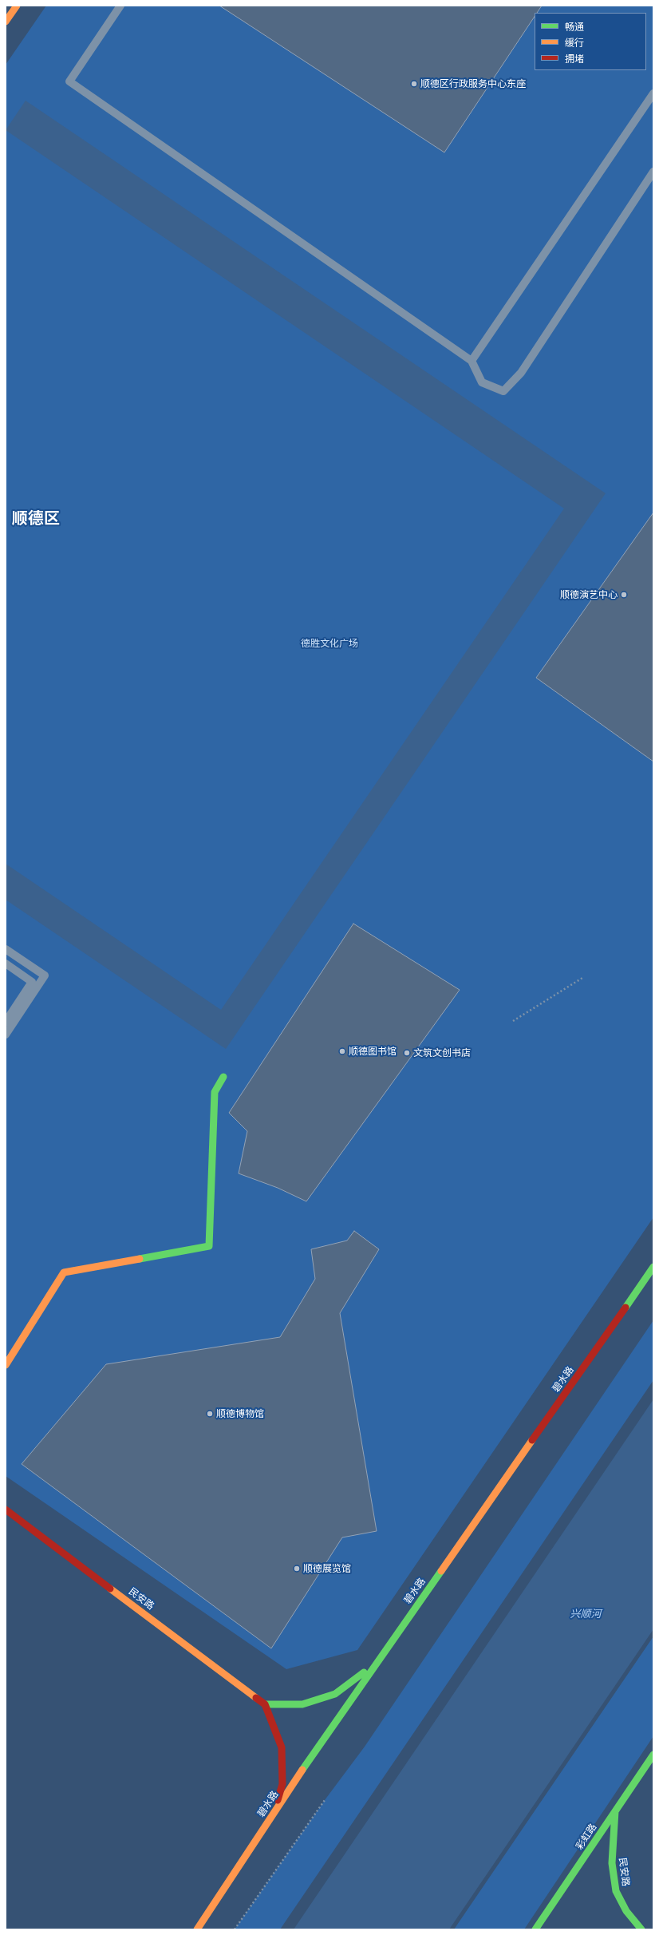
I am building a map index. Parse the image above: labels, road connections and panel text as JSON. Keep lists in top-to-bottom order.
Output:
{
  "streets": {
    "street": ["碧水路", "民安路", "彩虹路"]
  },
  "crossings": [
    ["民安路", "彩虹路"]
  ],
  "districts": ["顺德区"],
  "water": ["兴顺河"],
  "parks": ["德胜文化广场"],
  "places": [
    "顺德区行政服务中心东座",
    "顺德演艺中心",
    "顺德图书馆",
    "文筑文创书店",
    "顺德博物馆",
    "顺德展览馆"
  ],
  "legend": ["畅通", "缓行", "拥堵"]
}
